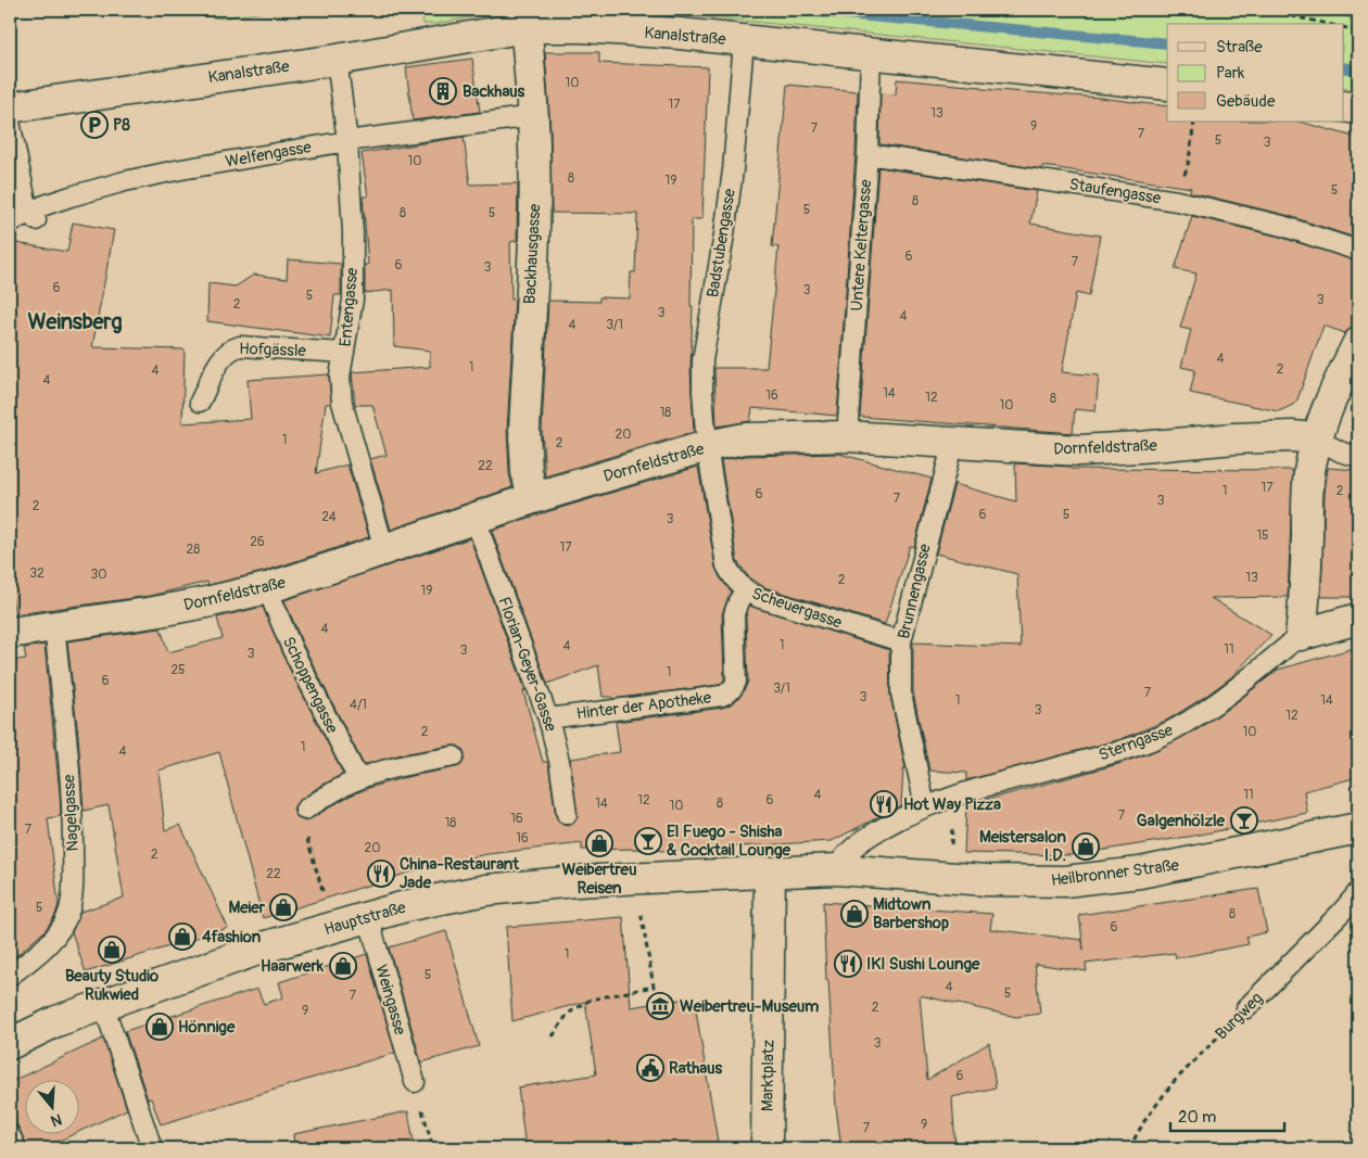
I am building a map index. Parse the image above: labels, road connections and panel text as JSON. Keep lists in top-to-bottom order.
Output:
{
  "streets": {
    "street": [
      "Kanalstraße",
      "Backhausgasse",
      "Dornfeldstraße",
      "Heilbronner Straße",
      "Hauptstraße",
      "Marktplatz"
    ],
    "lane": [
      "Welfengasse",
      "Staufengasse",
      "Badstubengasse",
      "Untere Keltergasse",
      "Entengasse",
      "Hofgässle",
      "Brunnengasse",
      "Scheuergasse",
      "Florian-Geyer-Gasse",
      "Schoppengasse",
      "Hinter der Apotheke",
      "Sterngasse",
      "Nagelgasse",
      "Weingasse",
      "Burgweg"
    ]
  },
  "crossings": [
    ["Kanalstraße", "Badstubengasse"],
    ["Kanalstraße", "Untere Keltergasse"],
    ["Kanalstraße", "Backhausgasse"],
    ["Kanalstraße", "Entengasse"],
    ["Welfengasse", "Backhausgasse"],
    ["Welfengasse", "Entengasse"],
    ["Staufengasse", "Untere Keltergasse"],
    ["Badstubengasse", "Dornfeldstraße"],
    ["Badstubengasse", "Scheuergasse"],
    ["Untere Keltergasse", "Dornfeldstraße"],
    ["Backhausgasse", "Dornfeldstraße"],
    ["Entengasse", "Hofgässle"],
    ["Entengasse", "Dornfeldstraße"],
    ["Dornfeldstraße", "Brunnengasse"],
    ["Dornfeldstraße", "Scheuergasse"],
    ["Dornfeldstraße", "Florian-Geyer-Gasse"],
    ["Dornfeldstraße", "Schoppengasse"],
    ["Dornfeldstraße", "Nagelgasse"],
    ["Brunnengasse", "Scheuergasse"],
    ["Brunnengasse", "Sterngasse"],
    ["Scheuergasse", "Hinter der Apotheke"],
    ["Florian-Geyer-Gasse", "Hinter der Apotheke"],
    ["Sterngasse", "Heilbronner Straße"],
    ["Sterngasse", "Hauptstraße"],
    ["Heilbronner Straße", "Hauptstraße"],
    ["Hauptstraße", "Weingasse"],
    ["Hauptstraße", "Marktplatz"]
  ],
  "districts": ["Weinsberg"],
  "places": {
    "building": ["Backhaus"],
    "parking": ["P8"],
    "restaurant": ["Hot Way Pizza", "China-Restaurant Jade", "IKI Sushi Lounge"],
    "bar": ["Galgenhölzle", "El Fuego - Shisha & Cocktail Lounge"],
    "shop": [
      "Weibertreu Reisen",
      "Meistersalon I.D.",
      "Meier",
      "Midtown Barbershop",
      "4fashion",
      "Beauty Studio Rukwied",
      "Haarwerk",
      "Hönnige"
    ],
    "museum": ["Weibertreu-Museum"],
    "public building": ["Rathaus"]
  },
  "house_numbers": [
    "10",
    "17",
    "13",
    "9",
    "7",
    "7",
    "5",
    "3",
    "10",
    "8",
    "19",
    "5",
    "8",
    "5",
    "8",
    "5",
    "6",
    "7",
    "6",
    "3",
    "6",
    "3",
    "5",
    "3",
    "2",
    "3",
    "4",
    "4",
    "3/1",
    "4",
    "1",
    "2",
    "4",
    "4",
    "14",
    "16",
    "12",
    "8",
    "10",
    "18",
    "20",
    "1",
    "2",
    "22",
    "17",
    "1",
    "2",
    "6",
    "7",
    "3",
    "2",
    "6",
    "5",
    "24",
    "3",
    "15",
    "26",
    "17",
    "28",
    "32",
    "30",
    "13",
    "2",
    "19",
    "4",
    "1",
    "4",
    "11",
    "3",
    "3",
    "25",
    "1",
    "6",
    "3/1",
    "7",
    "3",
    "1",
    "14",
    "4/1",
    "3",
    "12",
    "2",
    "10",
    "1",
    "4",
    "4",
    "11",
    "12",
    "6",
    "14",
    "8",
    "10",
    "7",
    "16",
    "18",
    "7",
    "16",
    "20",
    "2",
    "22",
    "5",
    "8",
    "6",
    "1",
    "5",
    "4",
    "5",
    "7",
    "2",
    "9",
    "3",
    "6",
    "9",
    "7"
  ],
  "legend": ["Straße", "Park", "Gebäude"],
  "scale_bar": "20 m",
  "north": "bottom"
}
